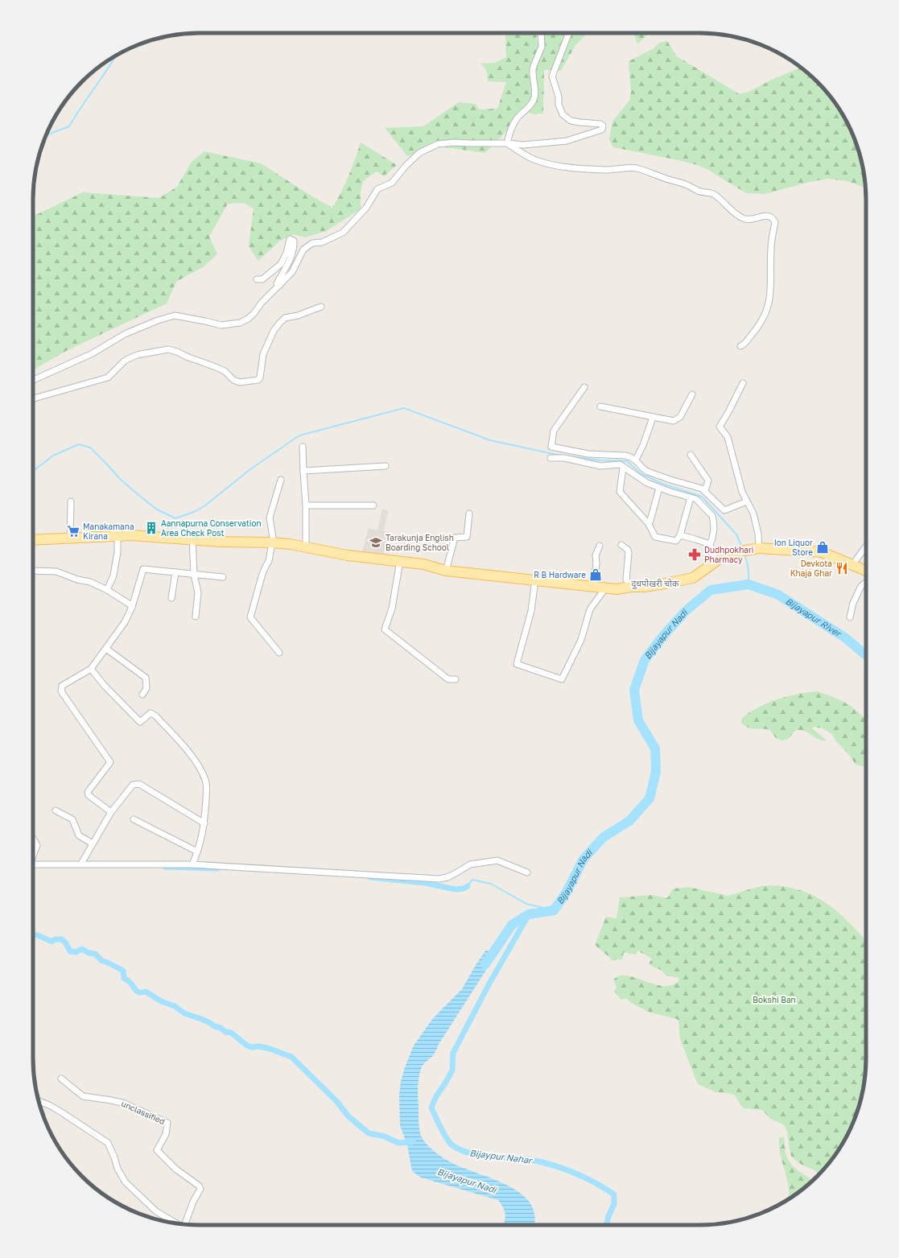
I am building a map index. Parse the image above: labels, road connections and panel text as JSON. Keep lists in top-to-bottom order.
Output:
{
  "streets": {
    "street": ["unclassified"]
  },
  "districts": ["दुधपोखरी चोक"],
  "water": ["Bijayapur River", "Bijayapur Nadi", "Bijaypur Nahar"],
  "parks": ["Bokshi Ban"],
  "places": {
    "building": ["Aannapurna Conservation Area Check Post"],
    "supermarket": ["Manakamana Kirana"],
    "school or university": ["Tarakunja English Boarding School"],
    "shop": ["Ion Liquor Store", "R B Hardware"],
    "pharmacy": ["Dudhpokhari Pharmacy"],
    "restaurant": ["Devkota Khaja Ghar"]
  }
}
